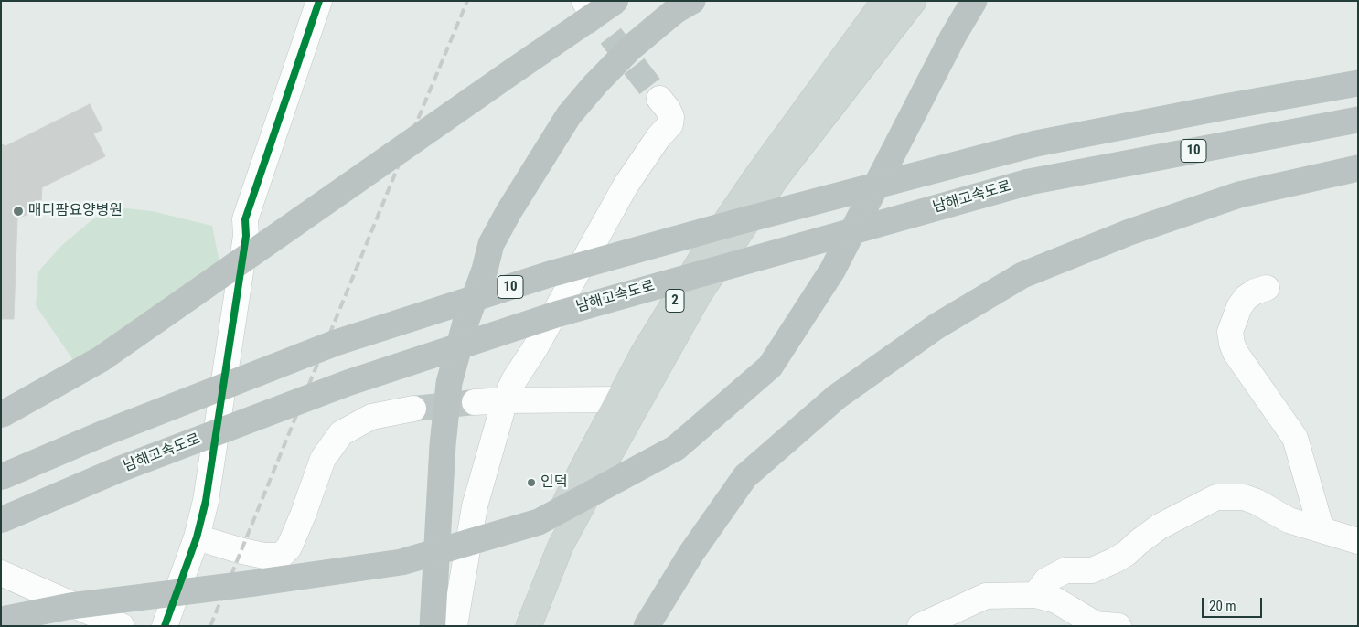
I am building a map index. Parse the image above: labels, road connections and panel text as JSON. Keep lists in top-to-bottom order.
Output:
{
  "streets": {
    "highway": ["10", "남해고속도로"],
    "main road": ["2"]
  },
  "places": ["매디팜요양병원", "인덕"],
  "scale_bar": "20 m"
}
